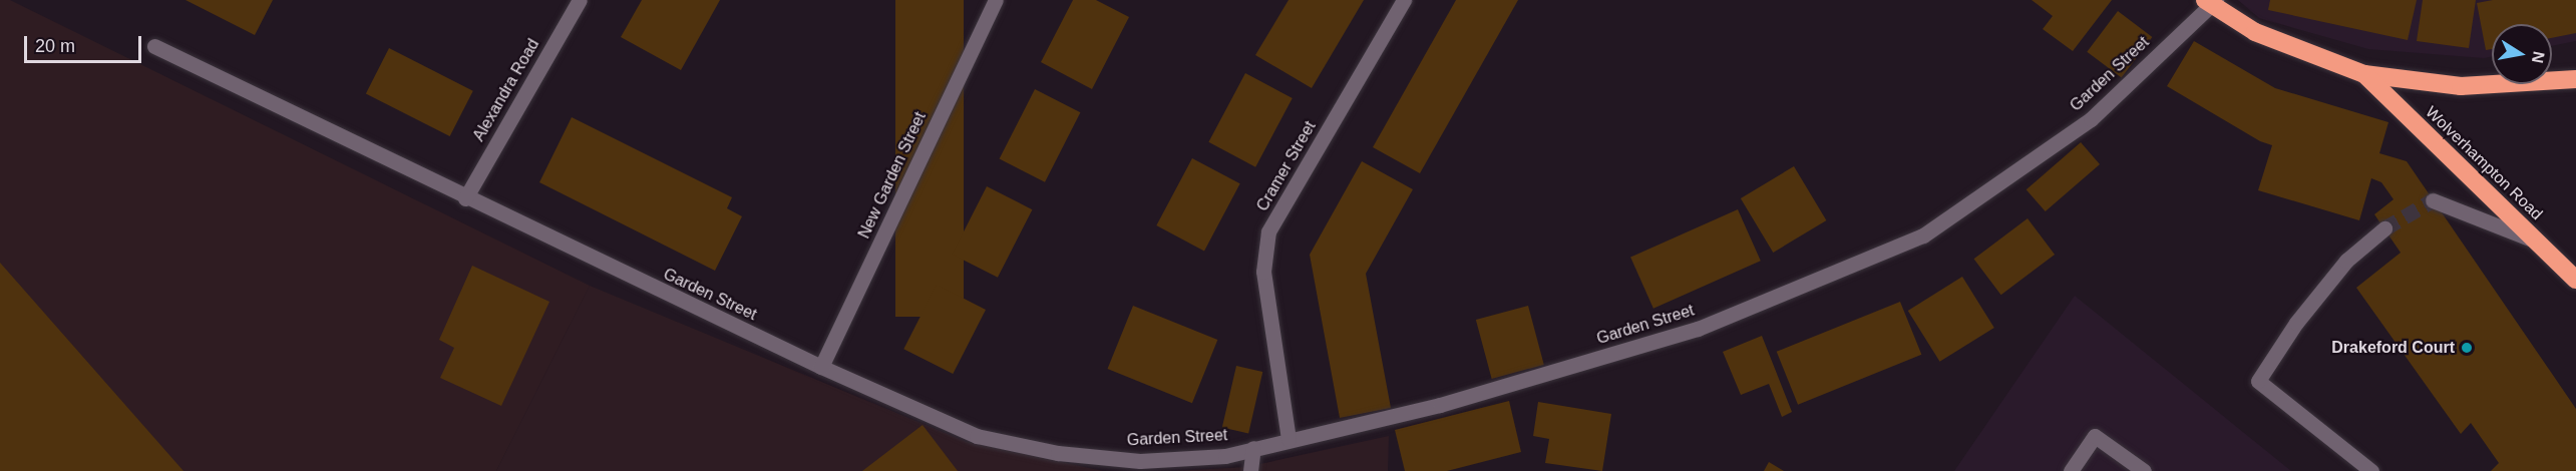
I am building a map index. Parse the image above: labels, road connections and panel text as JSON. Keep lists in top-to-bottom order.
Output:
{
  "streets": {
    "highway": ["Wolverhampton Road"],
    "street": [
      "Garden Street",
      "Alexandra Road",
      "Cramer Street",
      "New Garden Street"
    ]
  },
  "crossings": [
    ["Garden Street", "Alexandra Road"],
    ["Garden Street", "Wolverhampton Road"],
    ["Garden Street", "Cramer Street"],
    ["Garden Street", "New Garden Street"]
  ],
  "places": ["Drakeford Court"],
  "scale_bar": "20 m",
  "north": "right"
}
